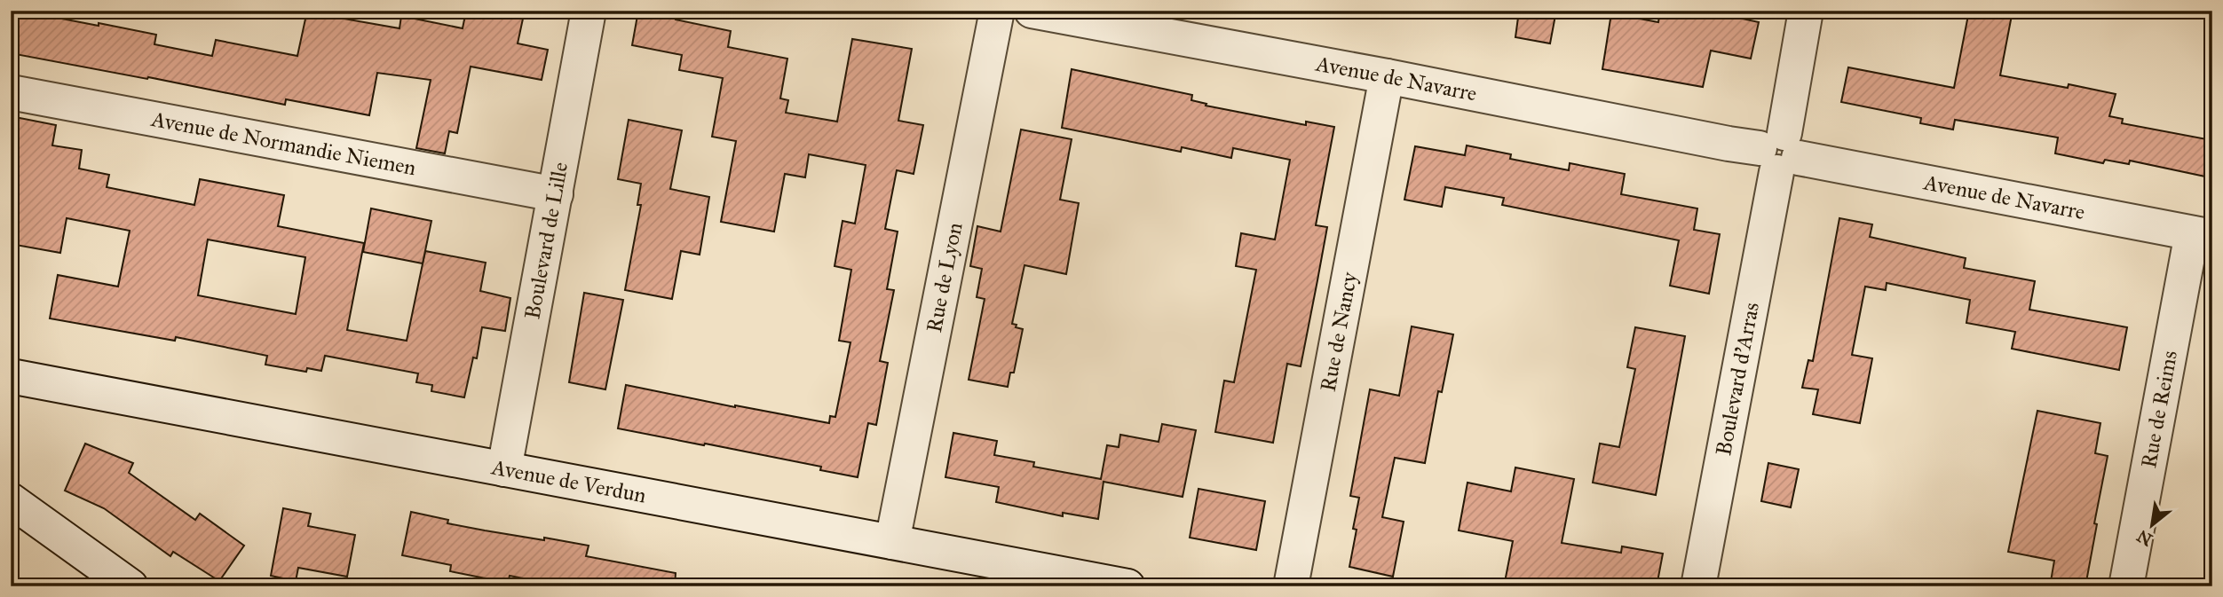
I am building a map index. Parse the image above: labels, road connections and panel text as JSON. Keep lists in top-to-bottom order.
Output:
{
  "streets": {
    "street": [
      "Avenue de Navarre",
      "Avenue de Normandie Niemen",
      "Boulevard de Lille",
      "Rue de Lyon",
      "Rue de Nancy",
      "Boulevard d'Arras",
      "Rue de Reims",
      "Avenue de Verdun"
    ]
  },
  "crossings": [
    ["Avenue de Navarre", "Rue de Nancy"],
    ["Avenue de Navarre", "Boulevard d'Arras"],
    ["Avenue de Navarre", "Rue de Reims"],
    ["Avenue de Normandie Niemen", "Boulevard de Lille"],
    ["Boulevard de Lille", "Avenue de Verdun"],
    ["Rue de Lyon", "Avenue de Verdun"]
  ],
  "north": "bottom left"
}
